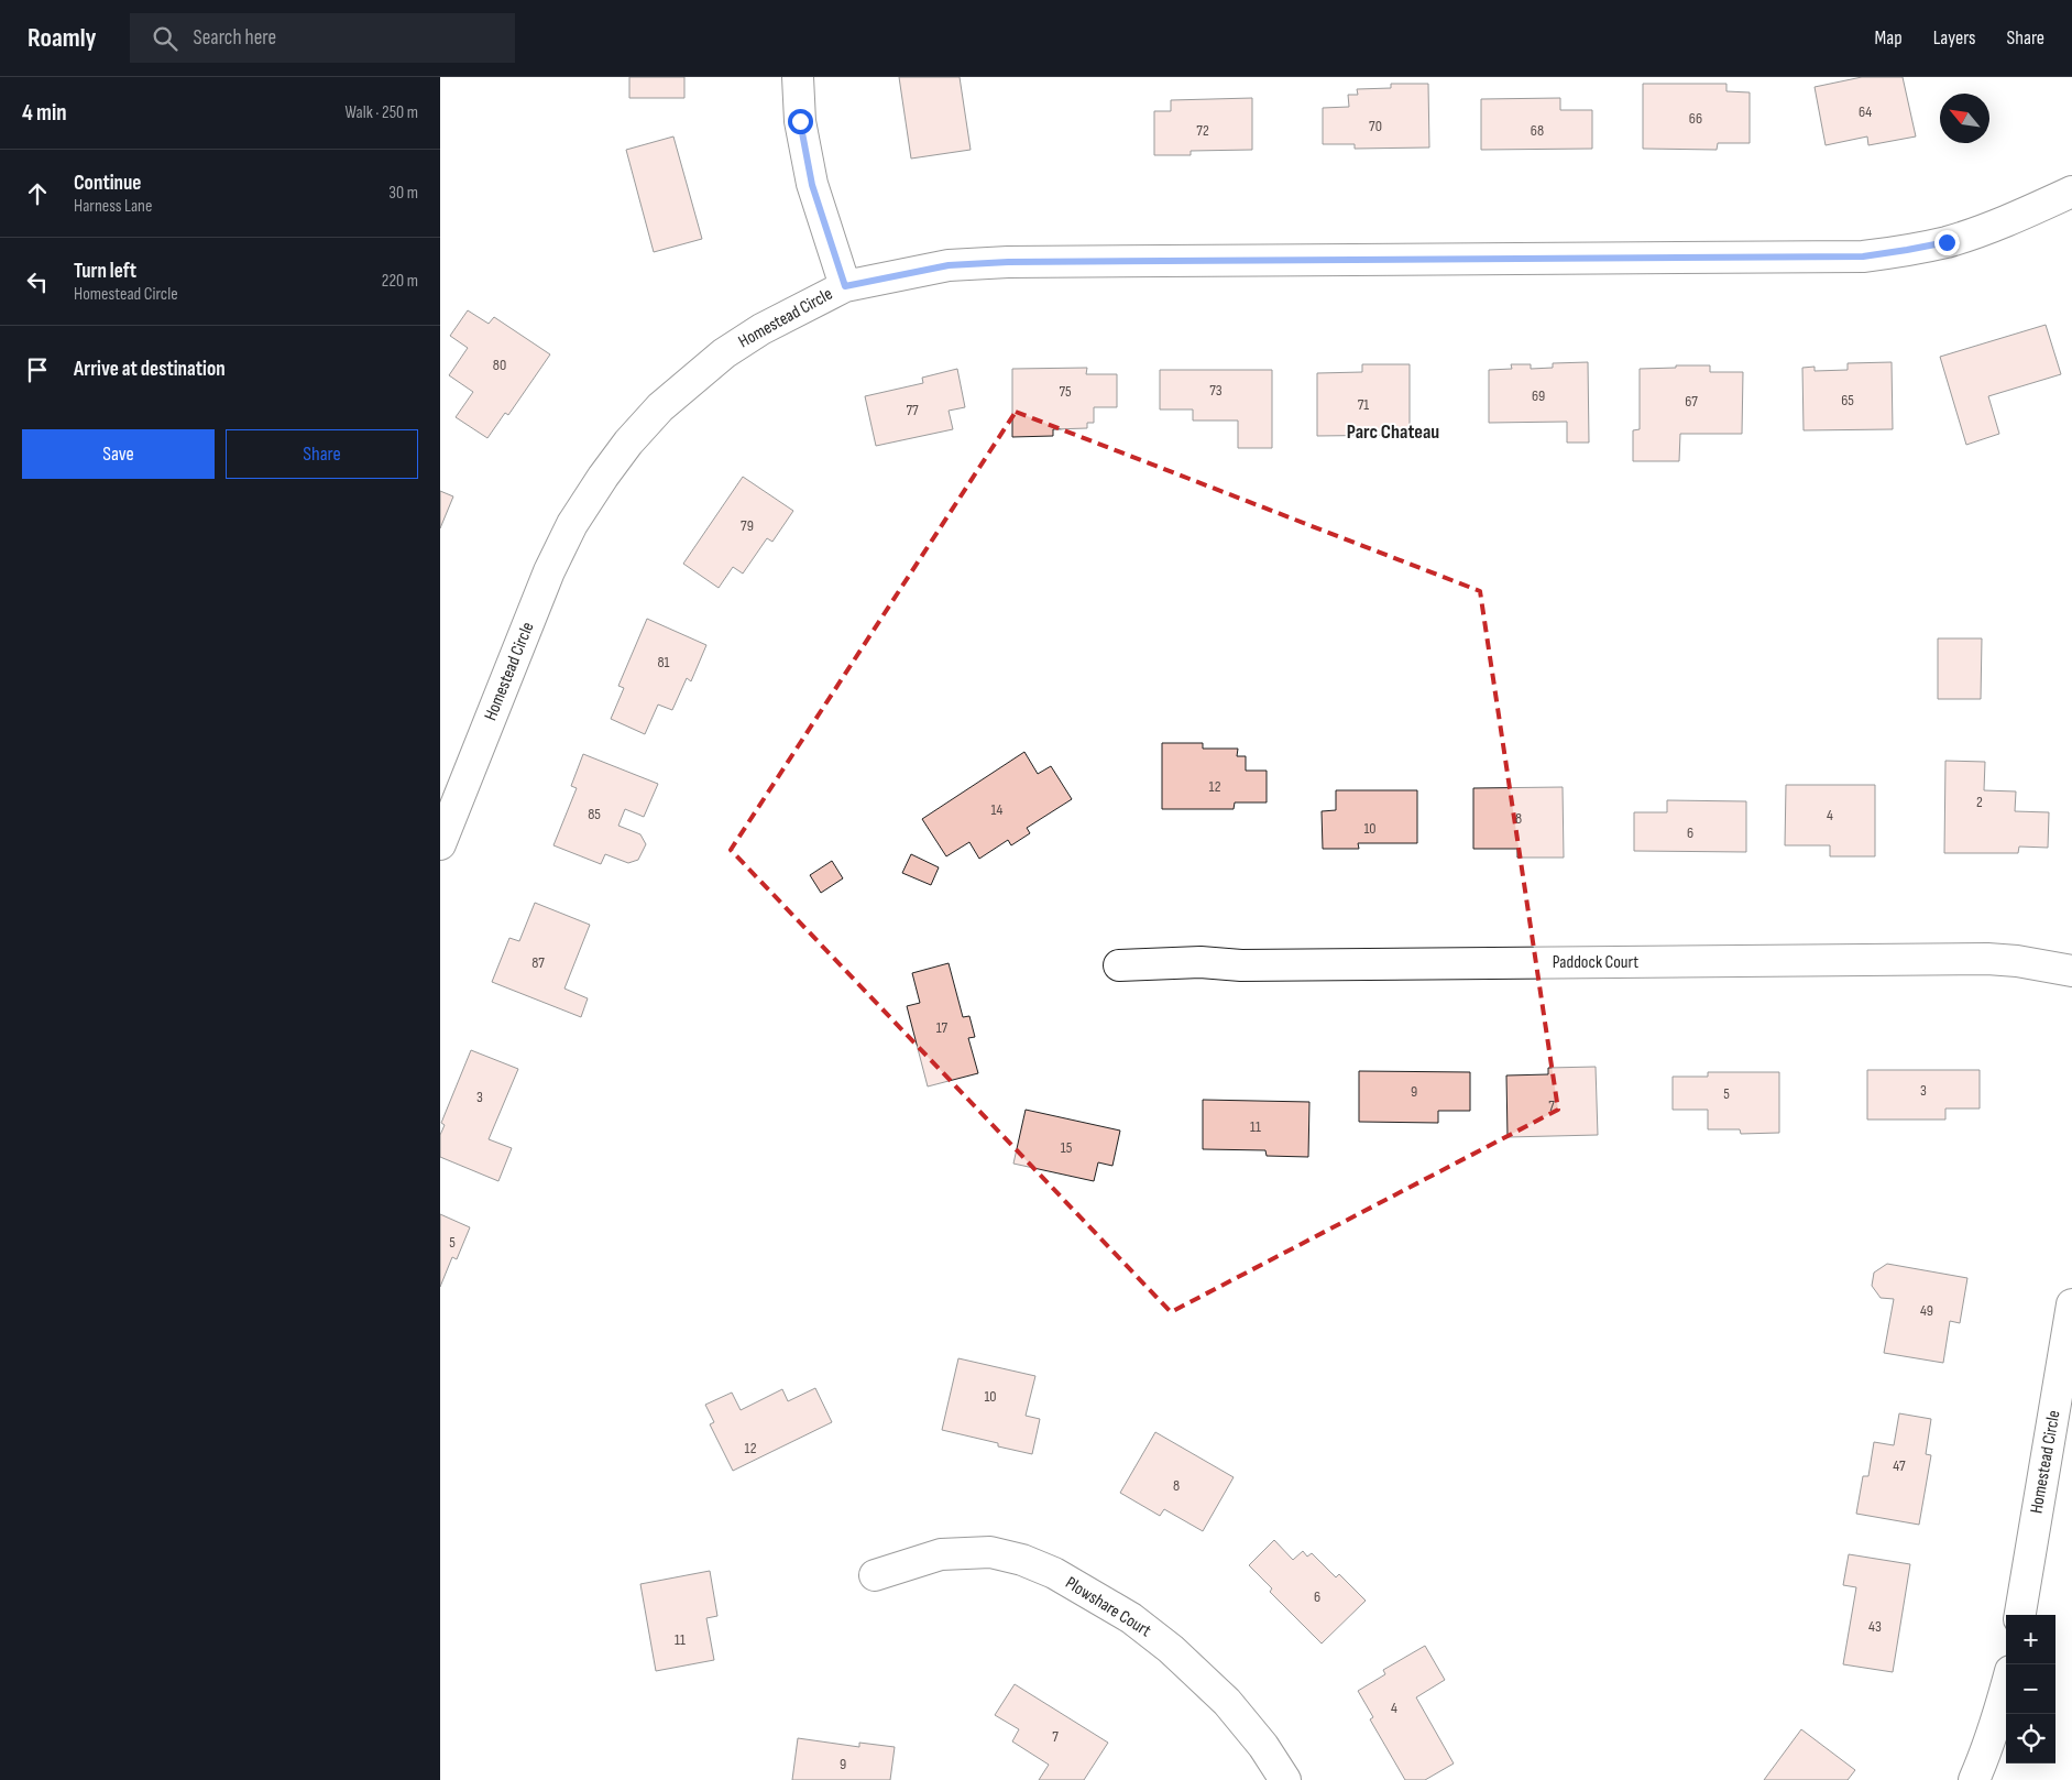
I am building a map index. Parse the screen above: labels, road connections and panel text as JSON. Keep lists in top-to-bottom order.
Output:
{
  "streets": {
    "street": ["Homestead Circle", "Paddock Court", "Plowshare Court"]
  },
  "districts": ["Parc Chateau"],
  "house_numbers": [
    "64",
    "66",
    "70",
    "72",
    "68",
    "80",
    "73",
    "75",
    "69",
    "65",
    "67",
    "71",
    "77",
    "79",
    "81",
    "12",
    "2",
    "14",
    "85",
    "4",
    "8",
    "10",
    "6",
    "87",
    "17",
    "3",
    "9",
    "5",
    "3",
    "7",
    "11",
    "15",
    "5",
    "49",
    "10",
    "12",
    "47",
    "8",
    "6",
    "43",
    "11",
    "4",
    "7",
    "9"
  ],
  "north": "top left",
  "page": {
    "header": "Roamly",
    "search": "Search here",
    "nav": ["Map", "Layers", "Share"],
    "heading": ["4 min", "Walk · 250 m"],
    "list": [
      ["Continue", "Harness Lane", "30 m"],
      ["Turn left", "Homestead Circle", "220 m"],
      "Arrive at destination"
    ],
    "buttons": ["Save", "Share"],
    "map_buttons": ["+", "−"]
  }
}
